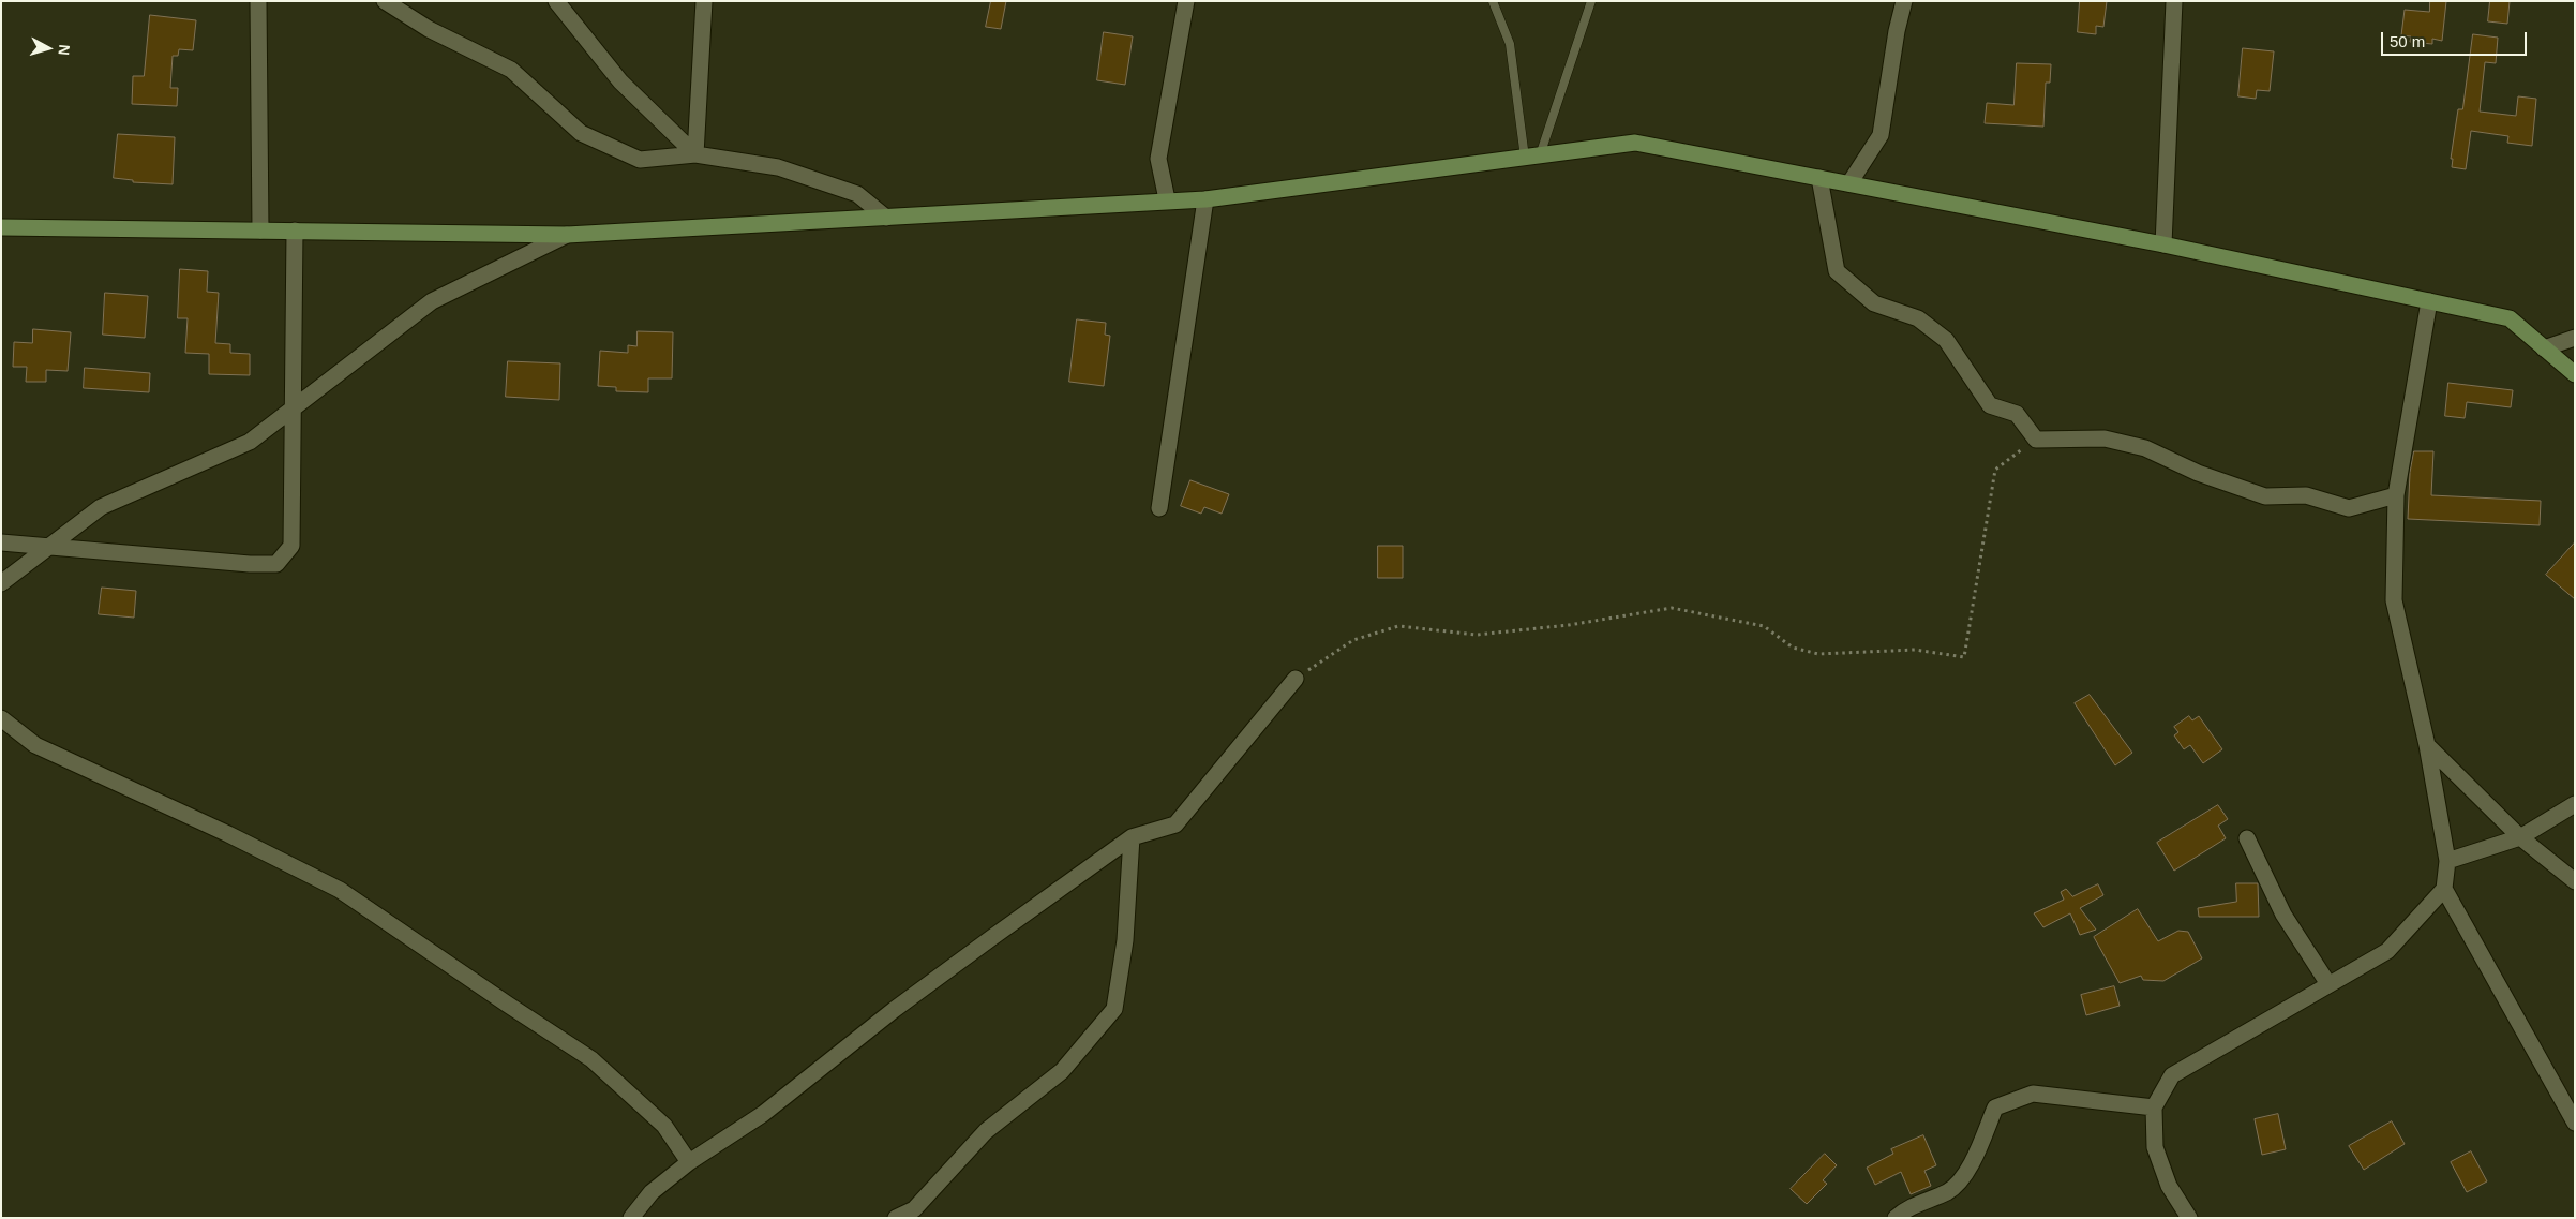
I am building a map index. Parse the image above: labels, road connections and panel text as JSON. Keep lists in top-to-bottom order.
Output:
{
  "scale_bar": "50 m",
  "north": "right"
}
